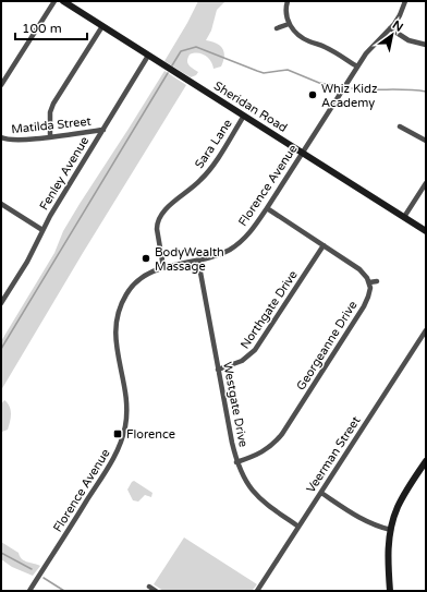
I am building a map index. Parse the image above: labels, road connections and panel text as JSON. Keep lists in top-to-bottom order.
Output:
{
  "streets": {
    "main road": ["Sheridan Road"],
    "street": [
      "Matilda Street",
      "Sara Lane",
      "Fenley Avenue",
      "Florence Avenue",
      "Northgate Drive",
      "Georgeanne Drive",
      "Westgate Drive",
      "Veerman Street"
    ]
  },
  "crossings": [
    ["Sheridan Road", "Sara Lane"],
    ["Sheridan Road", "Fenley Avenue"],
    ["Sheridan Road", "Florence Avenue"],
    ["Matilda Street", "Fenley Avenue"],
    ["Sara Lane", "Florence Avenue"],
    ["Florence Avenue", "Westgate Drive"],
    ["Northgate Drive", "Westgate Drive"],
    ["Georgeanne Drive", "Westgate Drive"],
    ["Westgate Drive", "Veerman Street"]
  ],
  "places": {
    "other": ["Whiz Kidz Academy", "BodyWealth Massage"],
    "transit": ["Florence"]
  },
  "scale_bar": "100 m",
  "north": "top right"
}
